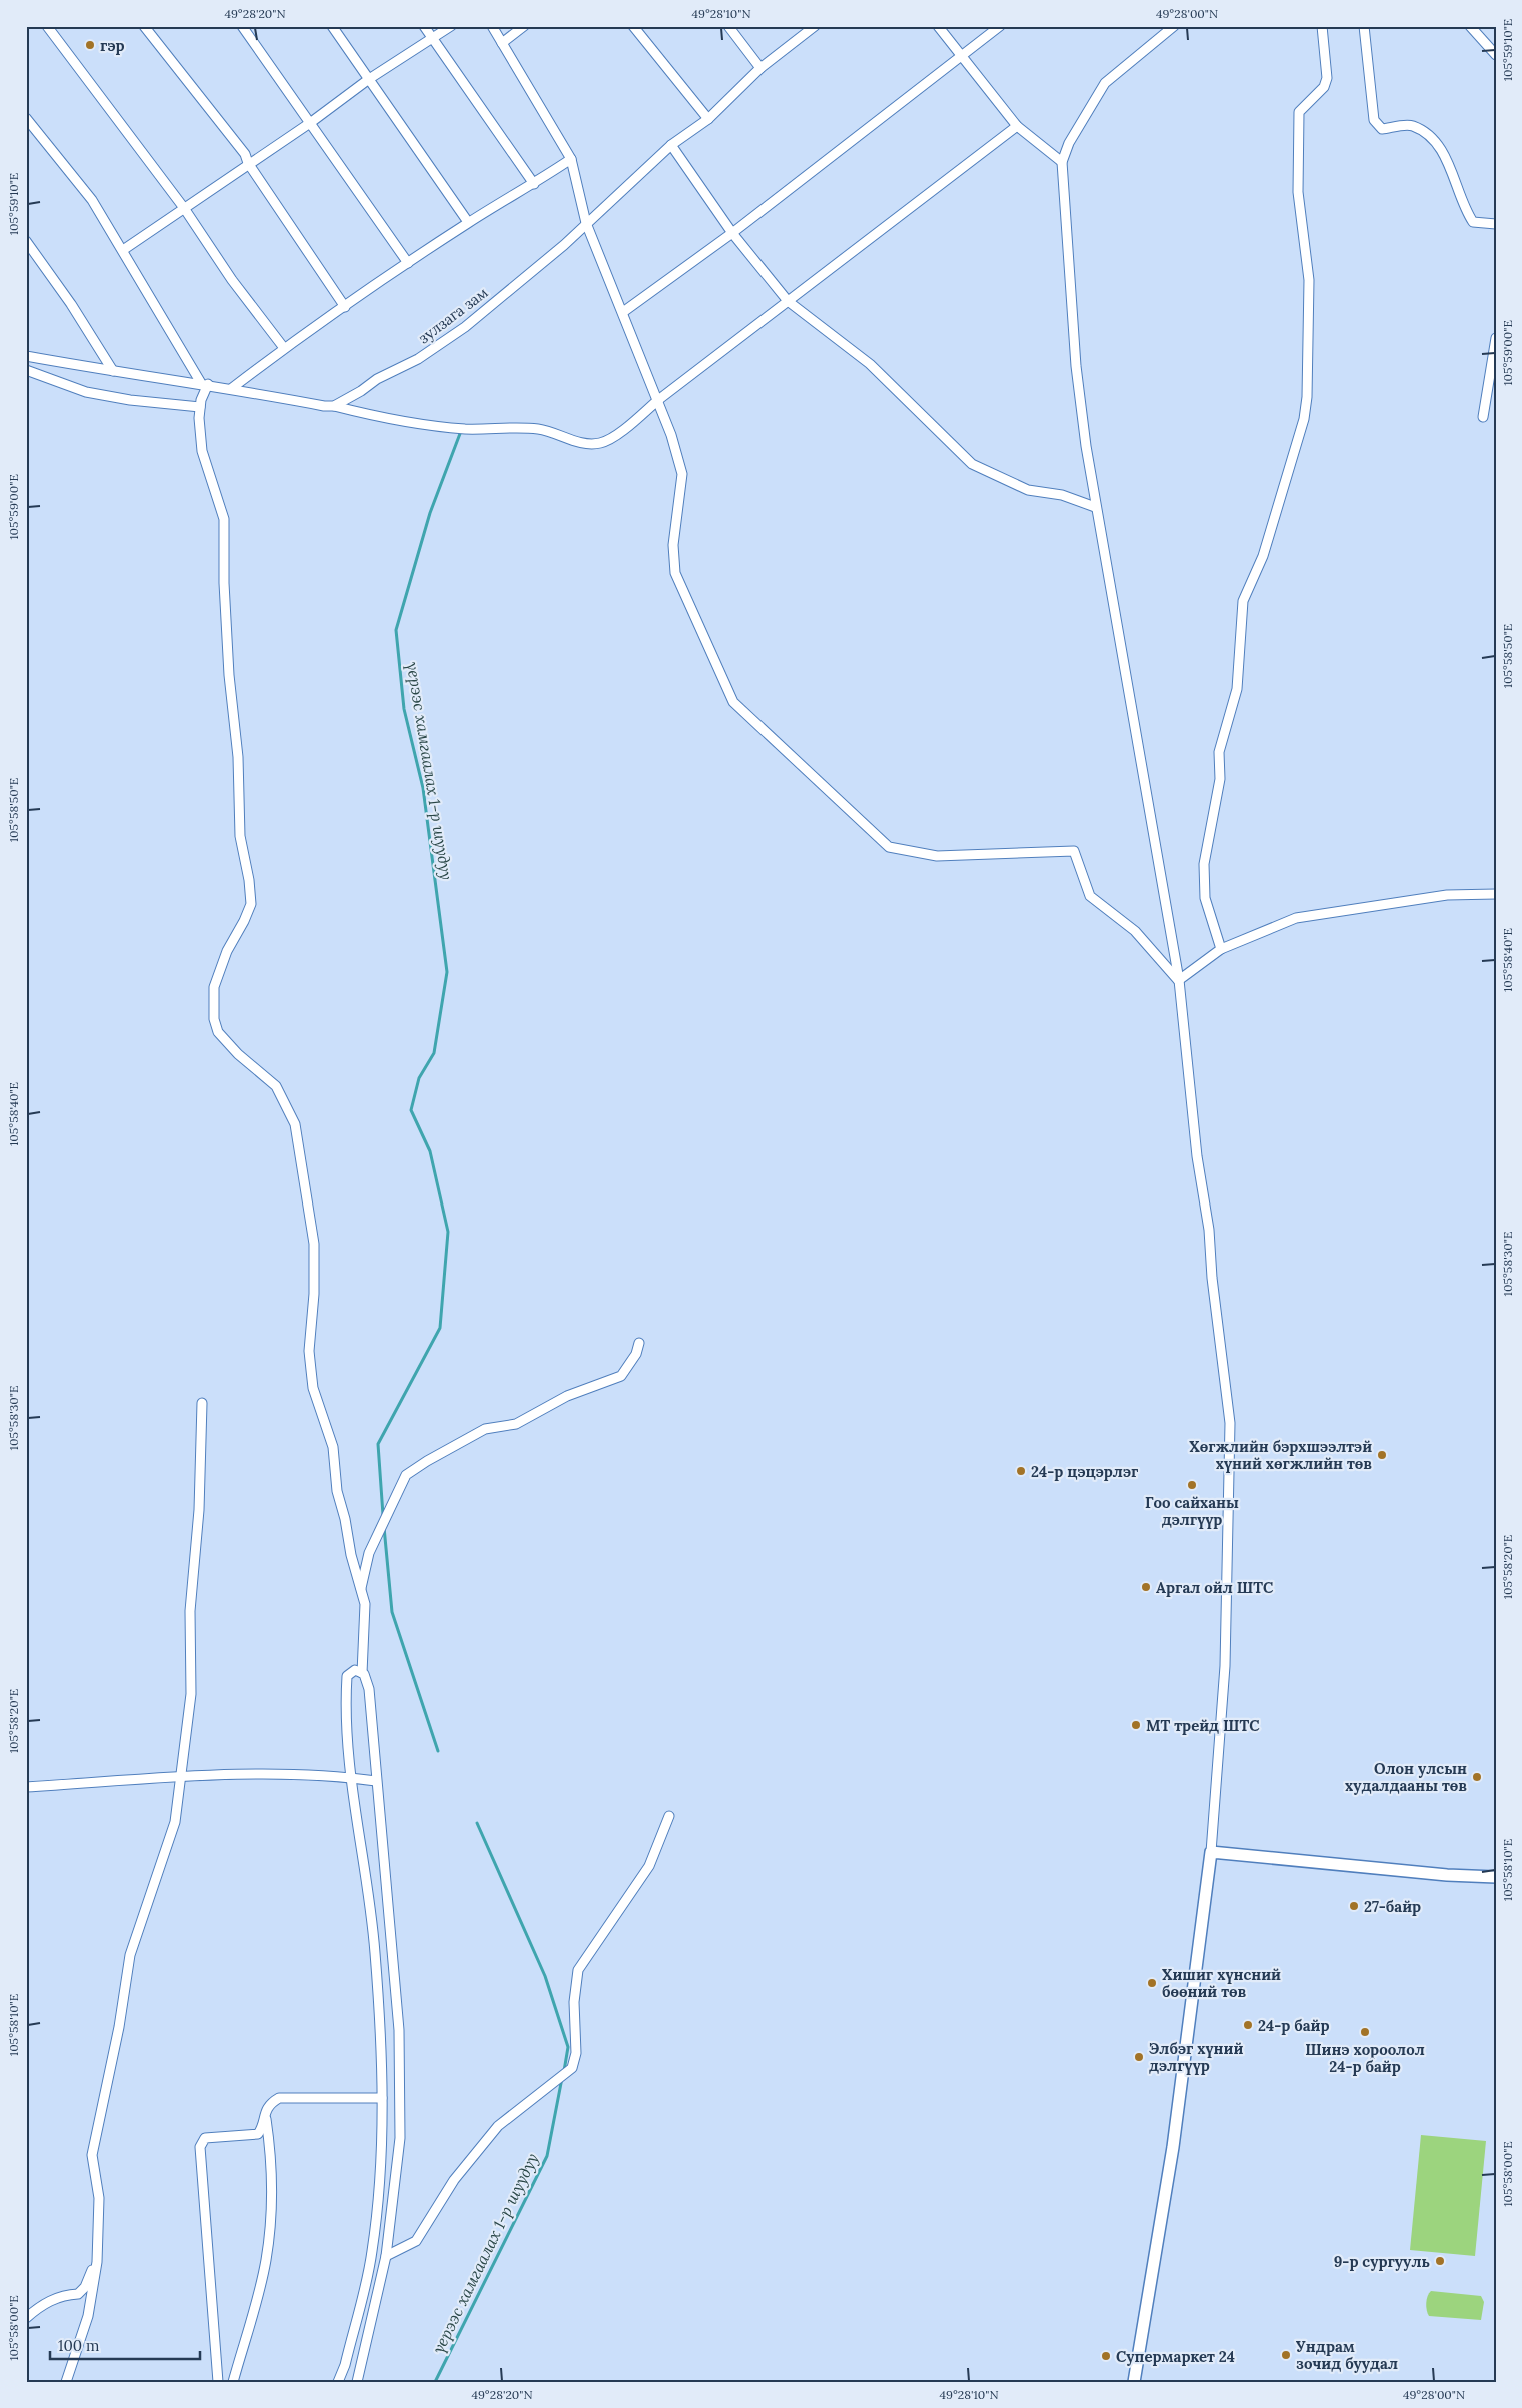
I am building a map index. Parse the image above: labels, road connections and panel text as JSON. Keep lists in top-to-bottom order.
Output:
{
  "streets": {
    "street": ["зулзага зам"]
  },
  "water": ["үерээс хамгаалах 1-р шуудуу"],
  "places": [
    "гэр",
    "Хөгжлийн бэрхшээлтэй хүний хөгжлийн төв",
    "24-р цэцэрлэг",
    "Гоо сайханы дэлгүүр",
    "Аргал ойл ШТС",
    "МТ трейд ШТС",
    "Олон улсын худалдааны төв",
    "27-байр",
    "Хишиг хүнсний бөөний төв",
    "24-р байр",
    "Шинэ хороолол 24-р байр",
    "Элбэг хүний дэлгүүр",
    "9-р сургууль",
    "Ундрам зочид буудал",
    "Супермаркет 24"
  ],
  "scale_bar": "100 m",
  "coordinates": [
    "49°28'20\"N",
    "49°28'10\"N",
    "49°28'00\"N",
    "105°59'10\"E",
    "105°59'00\"E",
    "105°58'50\"E",
    "105°58'40\"E",
    "105°58'30\"E",
    "105°58'20\"E",
    "105°58'10\"E",
    "105°58'00\"E"
  ]
}
